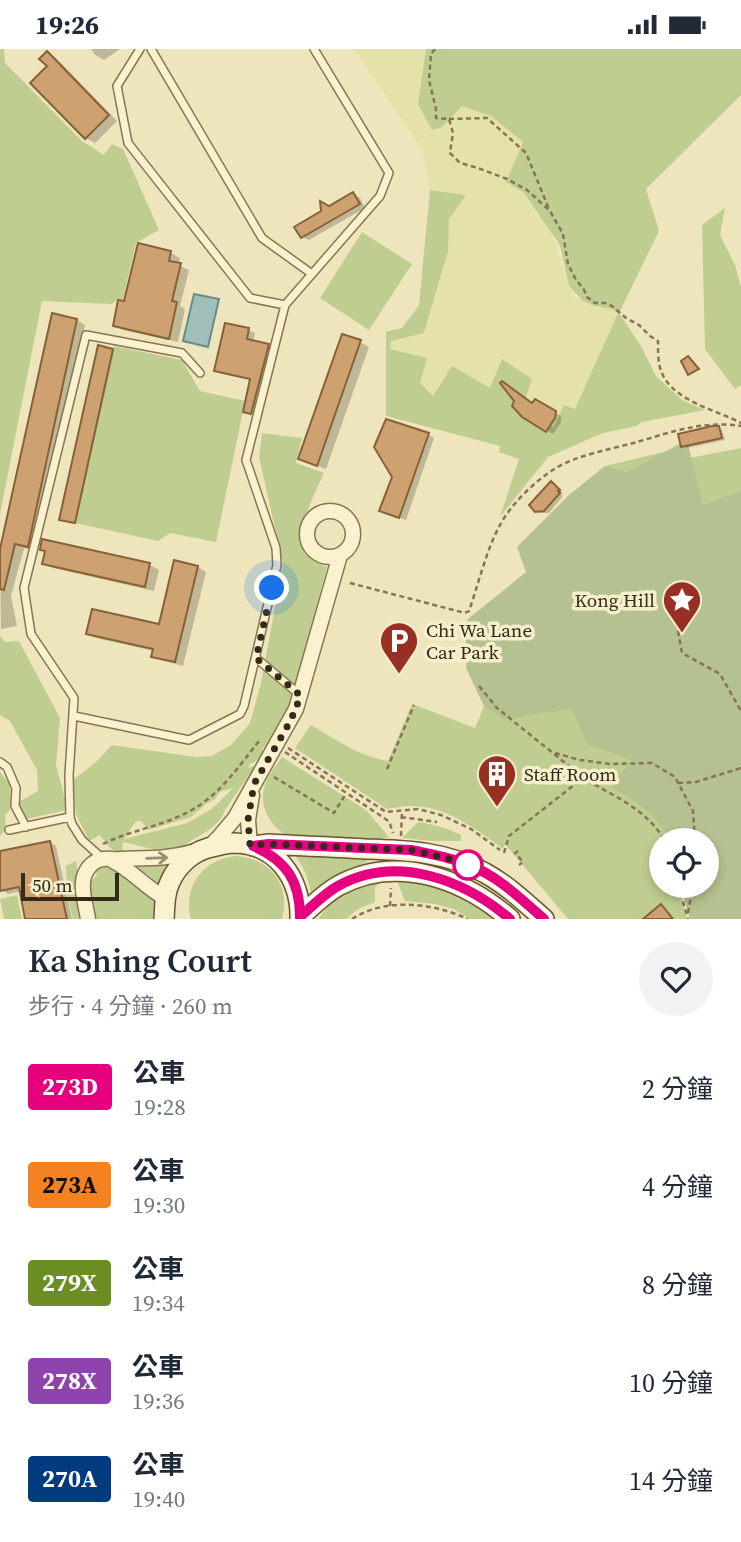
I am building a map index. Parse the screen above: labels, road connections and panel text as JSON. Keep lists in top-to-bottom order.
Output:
{
  "places": {
    "place": ["Kong Hill"],
    "parking": ["Chi Wa Lane Car Park"],
    "building": ["Staff Room"]
  },
  "lines": ["bus line 273D"],
  "scale_bar": "50 m",
  "page": {
    "status": "19:26",
    "scale": "50 m",
    "heading": ["Ka Shing Court", "步行 · 4 分鐘 · 260 m"],
    "list": [
      {
        "mark": "273D",
        "name": "公車",
        "note": "19:28",
        "value": "2 分鐘"
      },
      {
        "mark": "273A",
        "name": "公車",
        "note": "19:30",
        "value": "4 分鐘"
      },
      {
        "mark": "279X",
        "name": "公車",
        "note": "19:34",
        "value": "8 分鐘"
      },
      {
        "mark": "278X",
        "name": "公車",
        "note": "19:36",
        "value": "10 分鐘"
      },
      {
        "mark": "270A",
        "name": "公車",
        "note": "19:40",
        "value": "14 分鐘"
      }
    ]
  }
}
